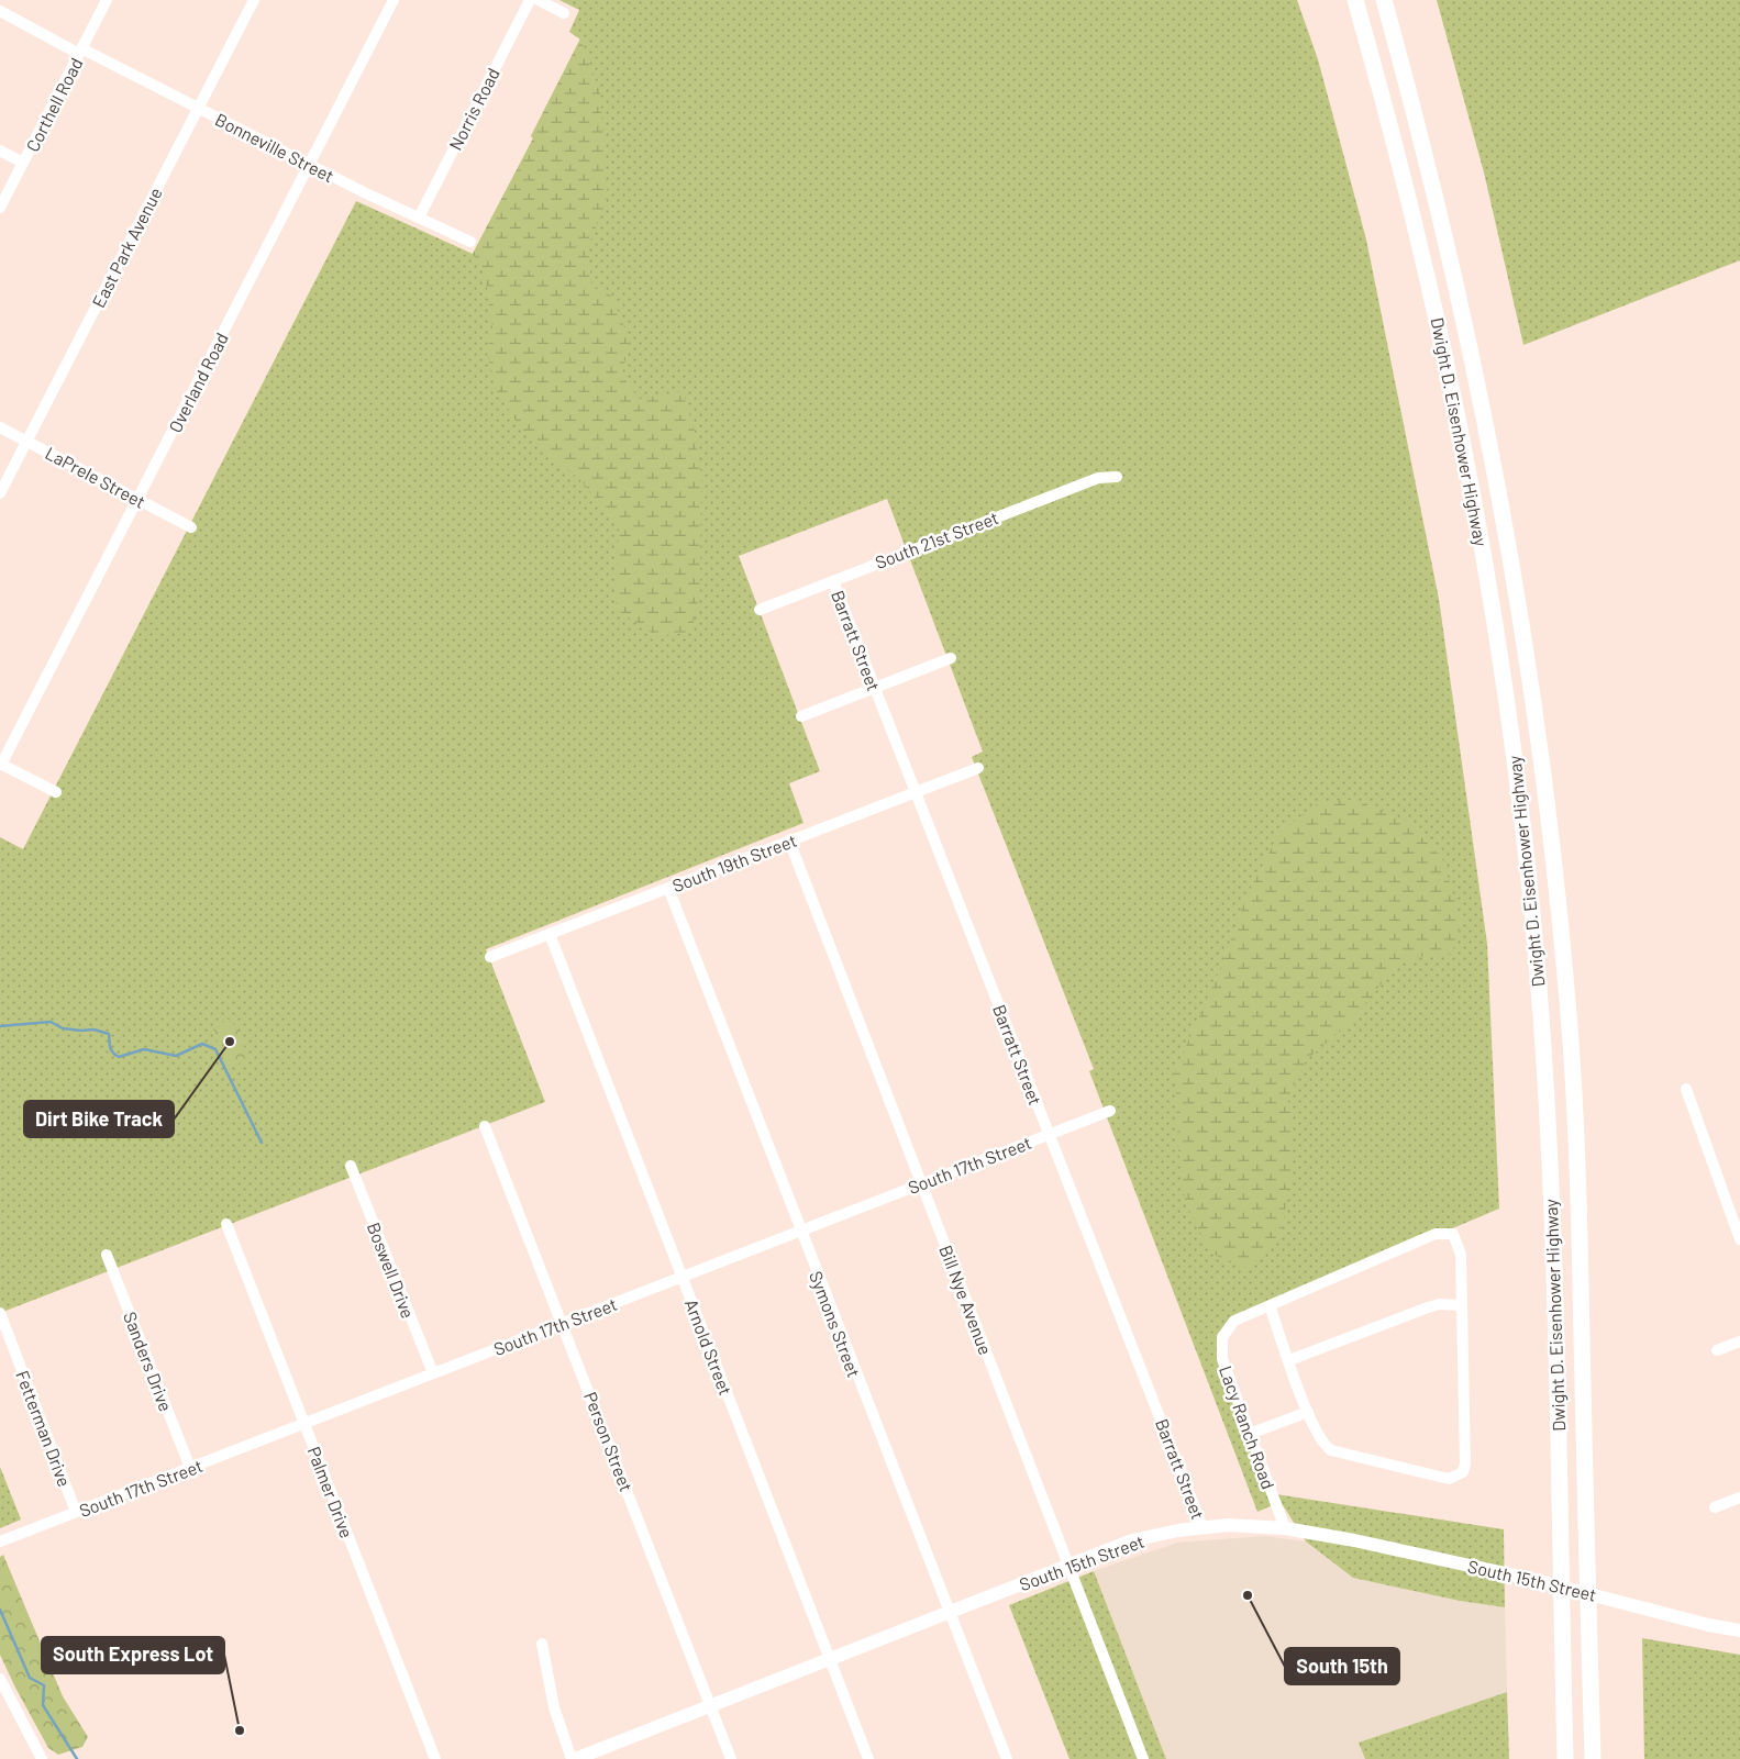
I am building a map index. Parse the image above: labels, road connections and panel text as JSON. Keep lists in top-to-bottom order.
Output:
{
  "streets": {
    "highway": ["Dwight D. Eisenhower Highway"],
    "main road": ["South 15th Street"],
    "street": [
      "Corthell Road",
      "Norris Road",
      "Bonneville Street",
      "East Park Avenue",
      "Overland Road",
      "LaPrele Street",
      "South 21st Street",
      "Barratt Street",
      "South 19th Street",
      "South 17th Street",
      "Boswell Drive",
      "Bill Nye Avenue",
      "Symons Street",
      "Arnold Street",
      "Sanders Drive",
      "Lacy Ranch Road",
      "Fetterman Drive",
      "Person Street",
      "Palmer Drive"
    ]
  },
  "crossings": [
    ["Corthell Road", "Bonneville Street"],
    ["Norris Road", "Bonneville Street"],
    ["Bonneville Street", "East Park Avenue"],
    ["Bonneville Street", "Overland Road"],
    ["East Park Avenue", "LaPrele Street"],
    ["Overland Road", "LaPrele Street"],
    ["South 21st Street", "Barratt Street"],
    ["Barratt Street", "South 19th Street"],
    ["Barratt Street", "South 17th Street"],
    ["Barratt Street", "South 15th Street"],
    ["South 19th Street", "Bill Nye Avenue"],
    ["South 19th Street", "Symons Street"],
    ["South 19th Street", "Arnold Street"],
    ["South 17th Street", "Boswell Drive"],
    ["South 17th Street", "Bill Nye Avenue"],
    ["South 17th Street", "Symons Street"],
    ["South 17th Street", "Arnold Street"],
    ["South 17th Street", "Sanders Drive"],
    ["South 17th Street", "Fetterman Drive"],
    ["South 17th Street", "Person Street"],
    ["South 17th Street", "Palmer Drive"],
    ["Bill Nye Avenue", "South 15th Street"],
    ["Symons Street", "South 15th Street"],
    ["Arnold Street", "South 15th Street"],
    ["Lacy Ranch Road", "South 15th Street"],
    ["Person Street", "South 15th Street"]
  ],
  "places": ["Dirt Bike Track", "South 15th", "South Express Lot"]
}
